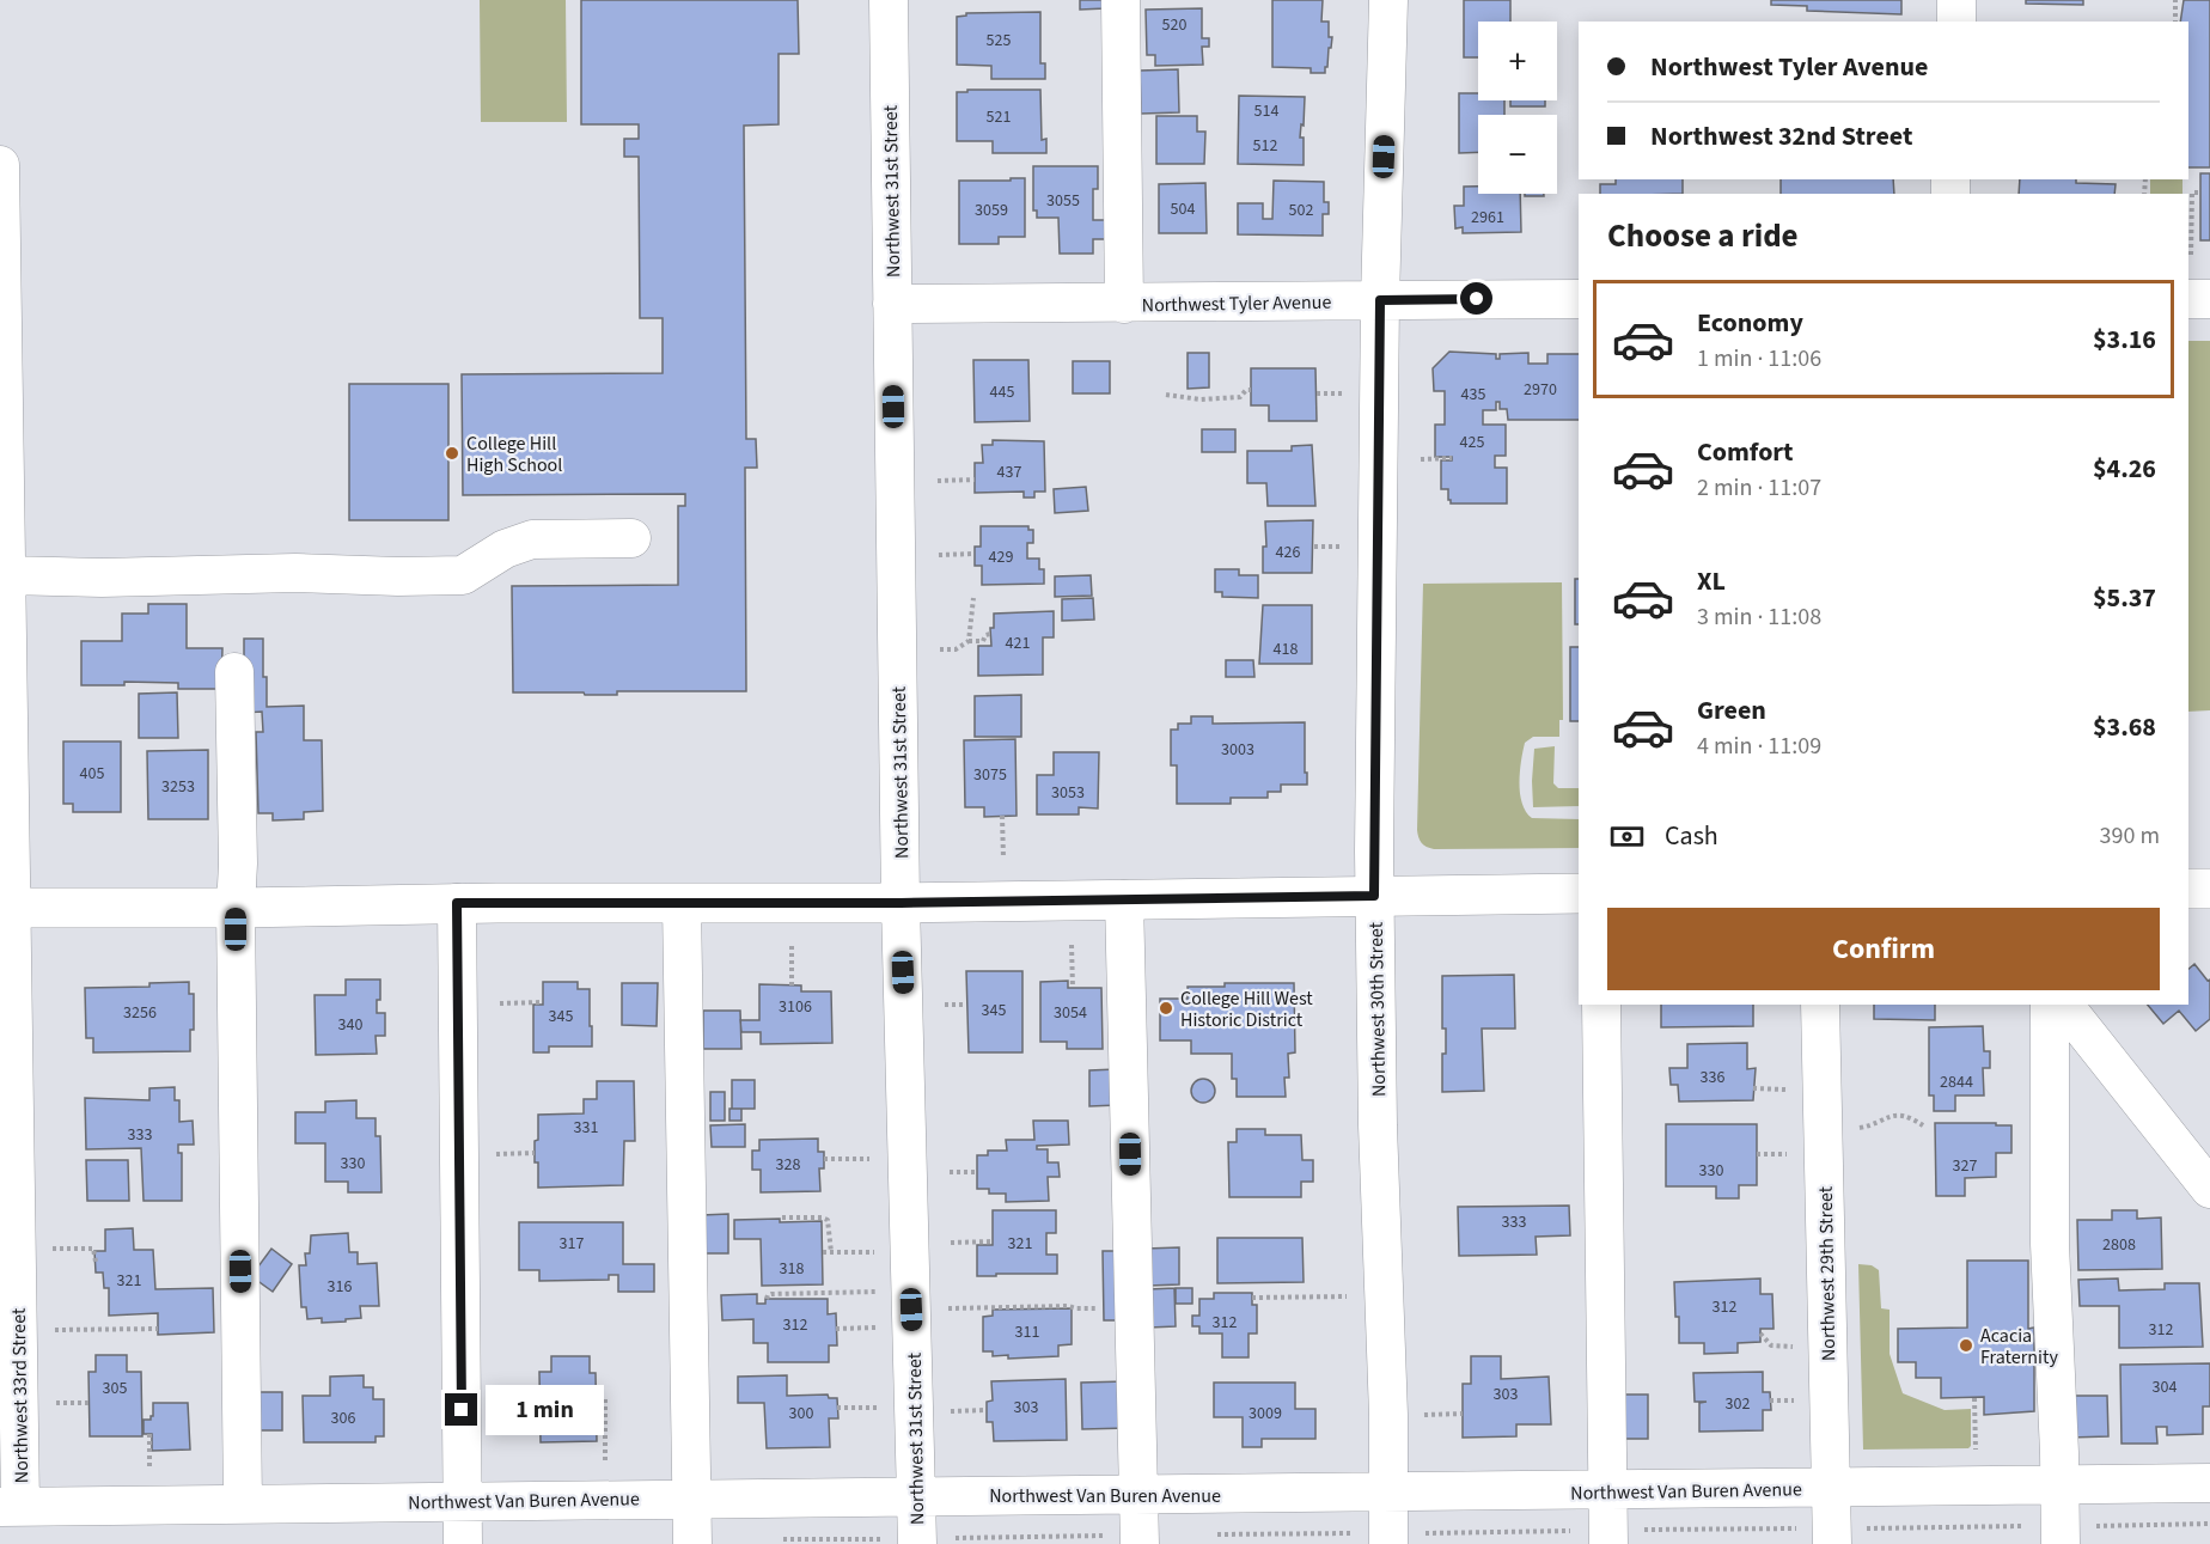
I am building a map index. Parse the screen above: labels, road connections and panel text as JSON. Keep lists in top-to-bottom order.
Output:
{
  "streets": {
    "street": [
      "Northwest 31st Street",
      "Northwest Tyler Avenue",
      "Northwest 30th Street",
      "Northwest 29th Street",
      "Northwest 33rd Street",
      "Northwest Van Buren Avenue"
    ]
  },
  "crossings": [
    ["Northwest 31st Street", "Northwest Tyler Avenue"],
    ["Northwest 31st Street", "Northwest Van Buren Avenue"],
    ["Northwest Tyler Avenue", "Northwest 30th Street"],
    ["Northwest 30th Street", "Northwest Van Buren Avenue"],
    ["Northwest 29th Street", "Northwest Van Buren Avenue"],
    ["Northwest 33rd Street", "Northwest Van Buren Avenue"]
  ],
  "places": ["College Hill High School", "College Hill West Historic District", "Acacia Fraternity"],
  "house_numbers": [
    "520",
    "525",
    "514",
    "521",
    "512",
    "3055",
    "504",
    "3059",
    "502",
    "2961",
    "2970",
    "445",
    "435",
    "425",
    "437",
    "426",
    "429",
    "421",
    "418",
    "3003",
    "405",
    "3075",
    "3253",
    "3053",
    "3106",
    "345",
    "3256",
    "3054",
    "345",
    "340",
    "336",
    "2844",
    "331",
    "333",
    "330",
    "328",
    "327",
    "330",
    "333",
    "317",
    "321",
    "2808",
    "318",
    "321",
    "316",
    "312",
    "312",
    "312",
    "312",
    "311",
    "304",
    "305",
    "303",
    "302",
    "303",
    "300",
    "3009",
    "306"
  ],
  "page": {
    "map_buttons": ["+", "−"],
    "banner": ["Northwest Tyler Avenue", "Northwest 32nd Street"],
    "heading": "Choose a ride",
    "list": [
      {
        "name": "Economy",
        "note": "1 min · 11:06",
        "value": "$3.16"
      },
      {
        "name": "Comfort",
        "note": "2 min · 11:07",
        "value": "$4.26"
      },
      {
        "name": "XL",
        "note": "3 min · 11:08",
        "value": "$5.37"
      },
      {
        "name": "Green",
        "note": "4 min · 11:09",
        "value": "$3.68"
      }
    ],
    "pay": ["Cash", "390 m"],
    "buttons": "Confirm",
    "bubble": "1 min"
  }
}
